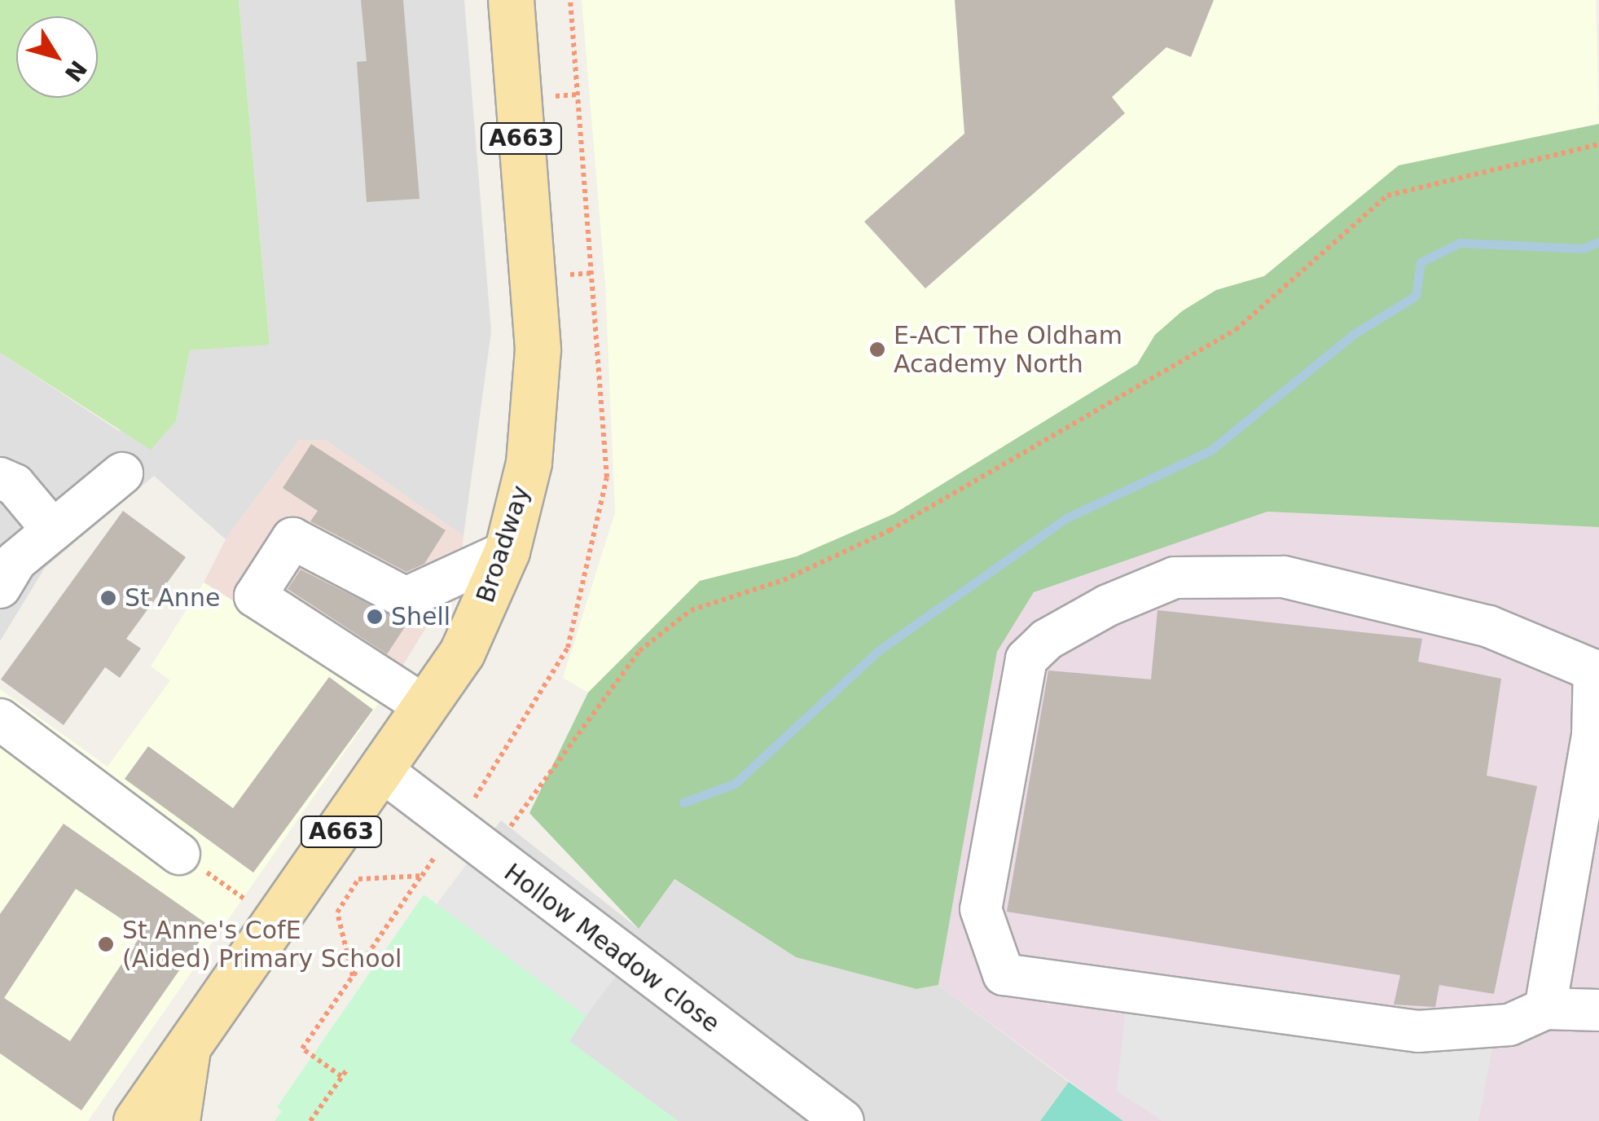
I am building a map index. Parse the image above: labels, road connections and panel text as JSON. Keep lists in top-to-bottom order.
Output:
{
  "streets": {
    "main road": ["A663", "Broadway"],
    "street": ["Hollow Meadow close"]
  },
  "crossings": [
    ["Broadway", "Hollow Meadow close"]
  ],
  "places": [
    "E-ACT The Oldham Academy North",
    "St Anne",
    "Shell",
    "St Anne's CofE (Aided) Primary School"
  ],
  "north": "bottom right"
}
